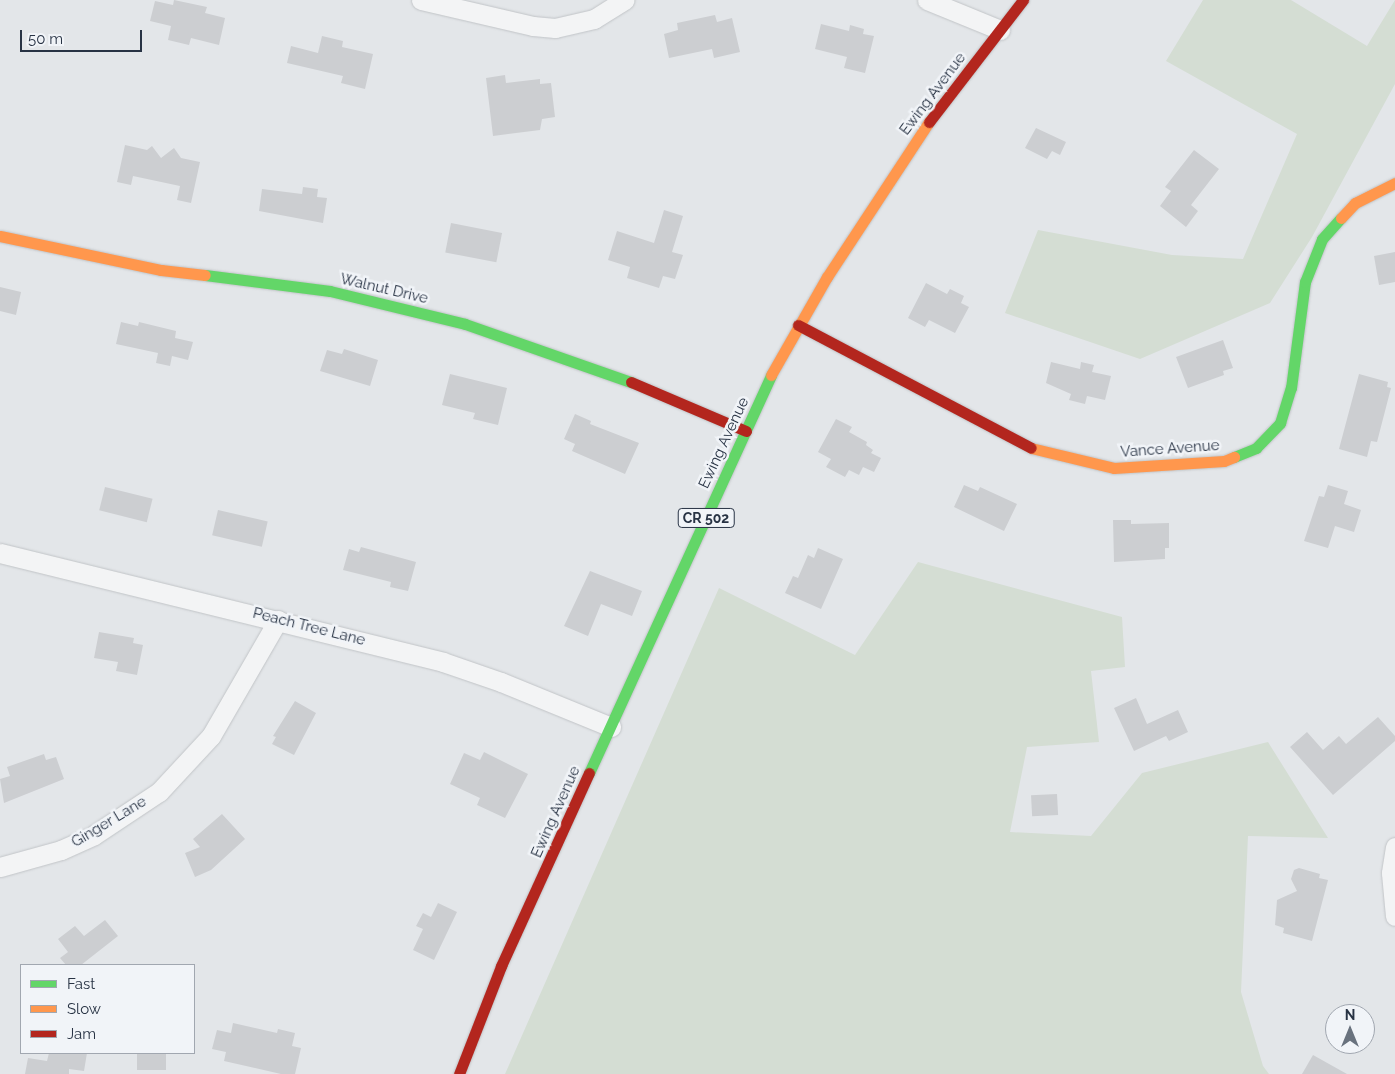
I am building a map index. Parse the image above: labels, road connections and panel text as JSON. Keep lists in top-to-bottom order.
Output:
{
  "streets": {
    "street": [
      "Ewing Avenue",
      "Walnut Drive",
      "Vance Avenue",
      "CR 502",
      "Peach Tree Lane",
      "Ginger Lane"
    ]
  },
  "crossings": [
    ["Ewing Avenue", "Walnut Drive"],
    ["Ewing Avenue", "Vance Avenue"],
    ["Ewing Avenue", "Peach Tree Lane"],
    ["Peach Tree Lane", "Ginger Lane"]
  ],
  "legend": ["Fast", "Slow", "Jam"],
  "scale_bar": "50 m",
  "north": "top"
}
